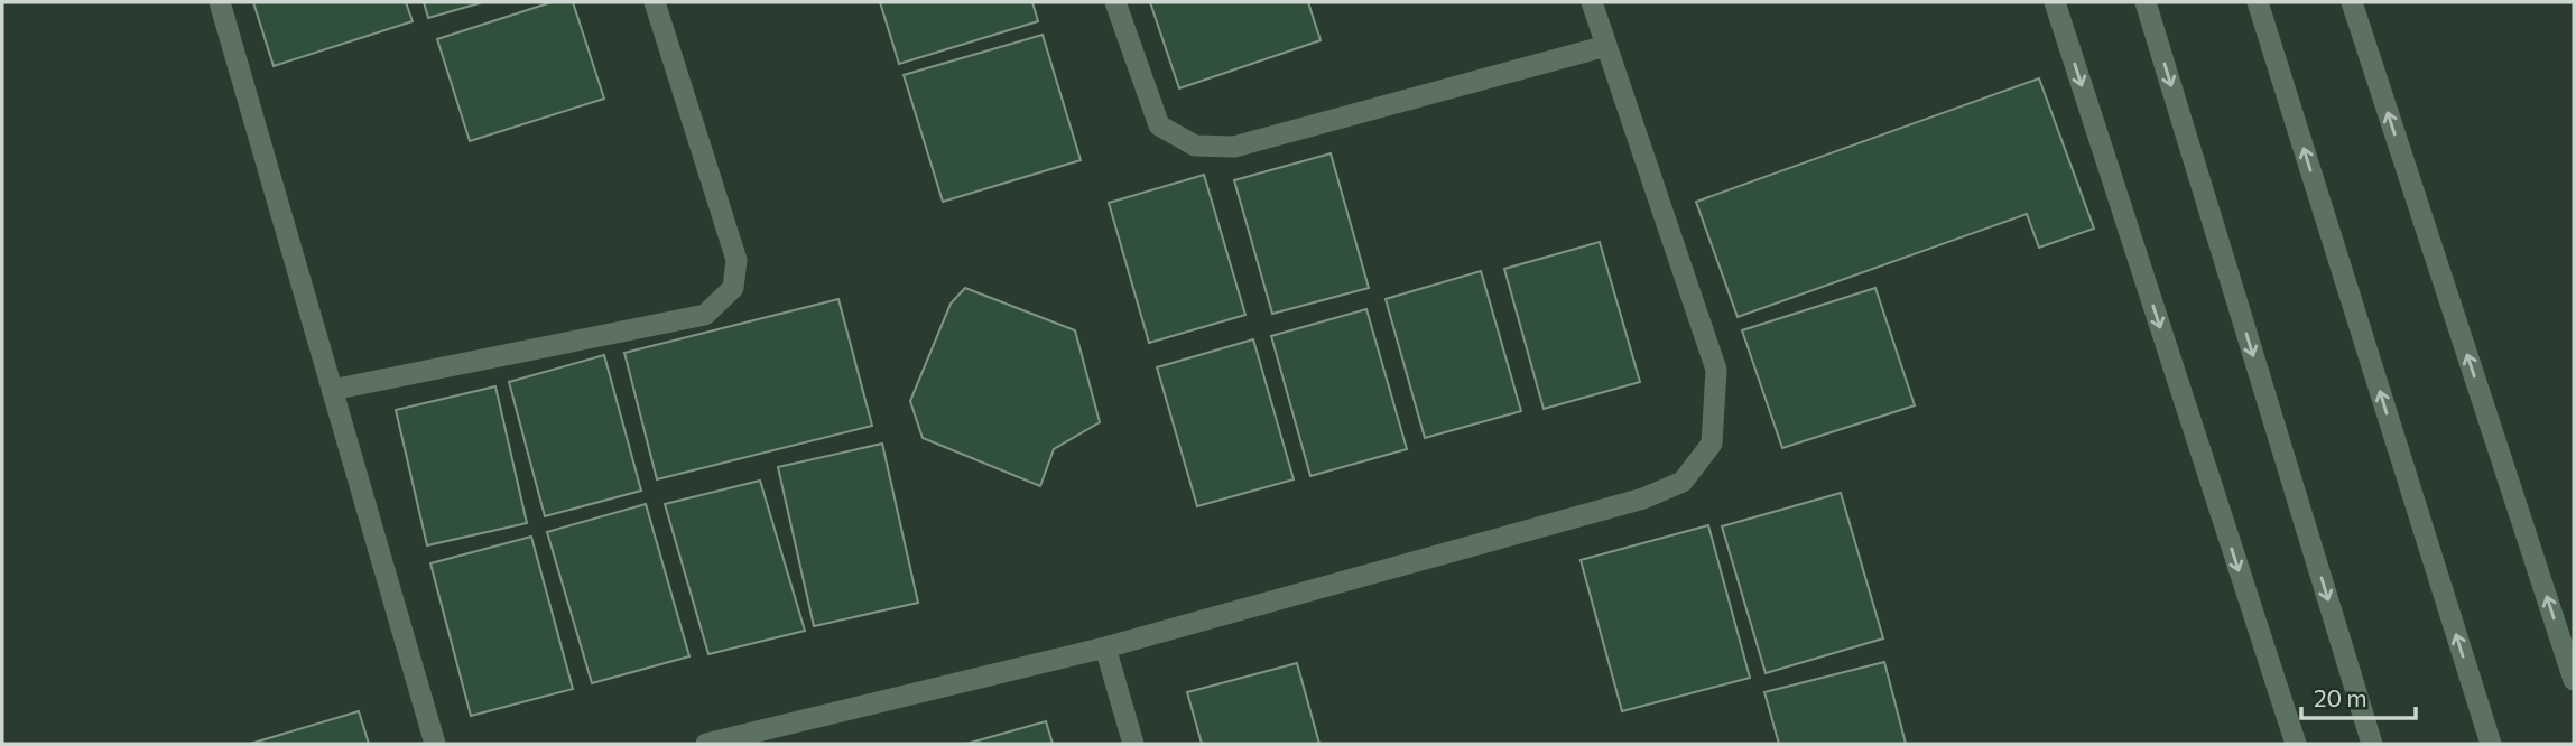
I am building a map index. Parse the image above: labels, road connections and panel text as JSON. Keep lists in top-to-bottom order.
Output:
{
  "scale_bar": "20 m"
}
